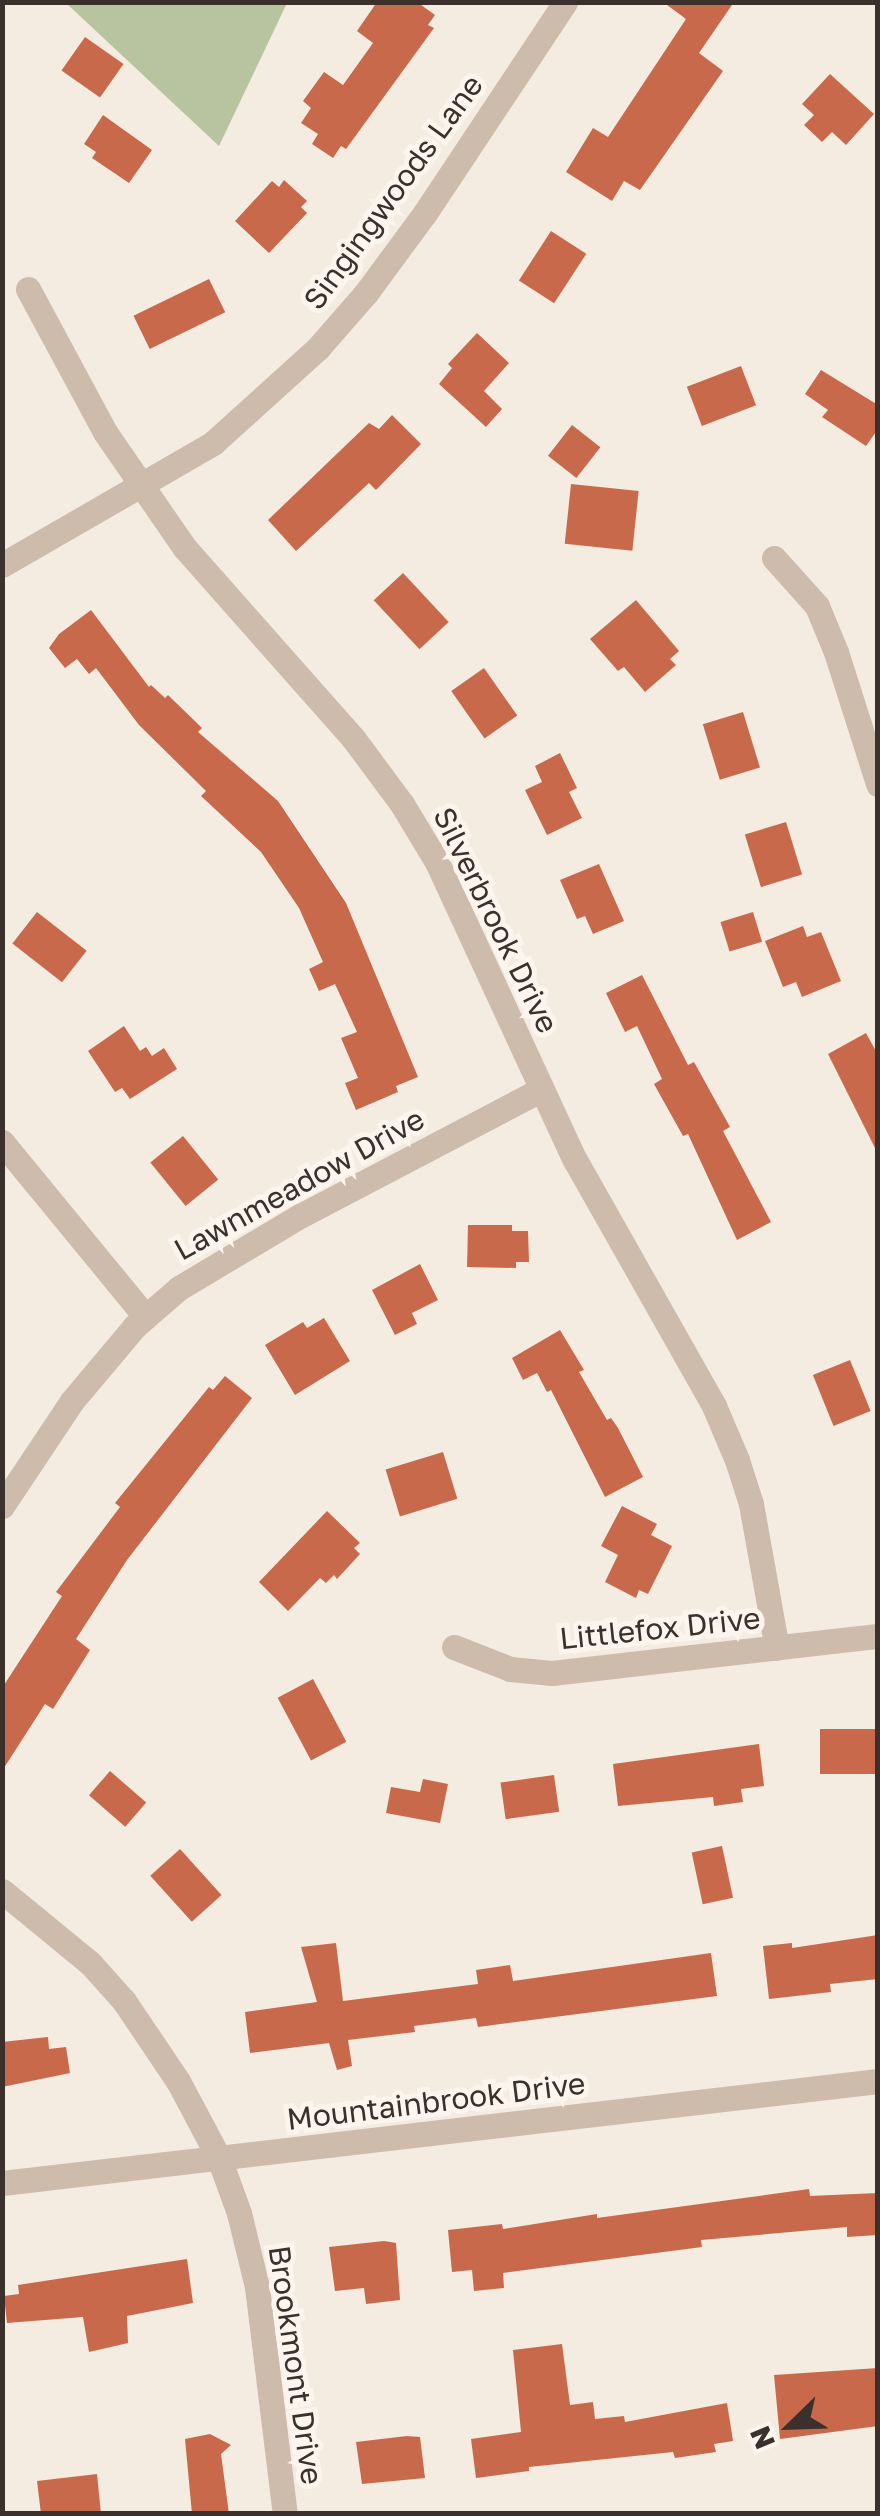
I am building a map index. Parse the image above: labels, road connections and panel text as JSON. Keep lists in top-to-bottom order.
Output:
{
  "streets": {
    "street": [
      "Singingwoods Lane",
      "Silverbrook Drive",
      "Lawnmeadow Drive",
      "Littlefox Drive",
      "Mountainbrook Drive",
      "Brookmont Drive"
    ]
  },
  "crossings": [
    ["Singingwoods Lane", "Silverbrook Drive"],
    ["Silverbrook Drive", "Lawnmeadow Drive"],
    ["Silverbrook Drive", "Littlefox Drive"],
    ["Mountainbrook Drive", "Brookmont Drive"]
  ],
  "north": "bottom left"
}
